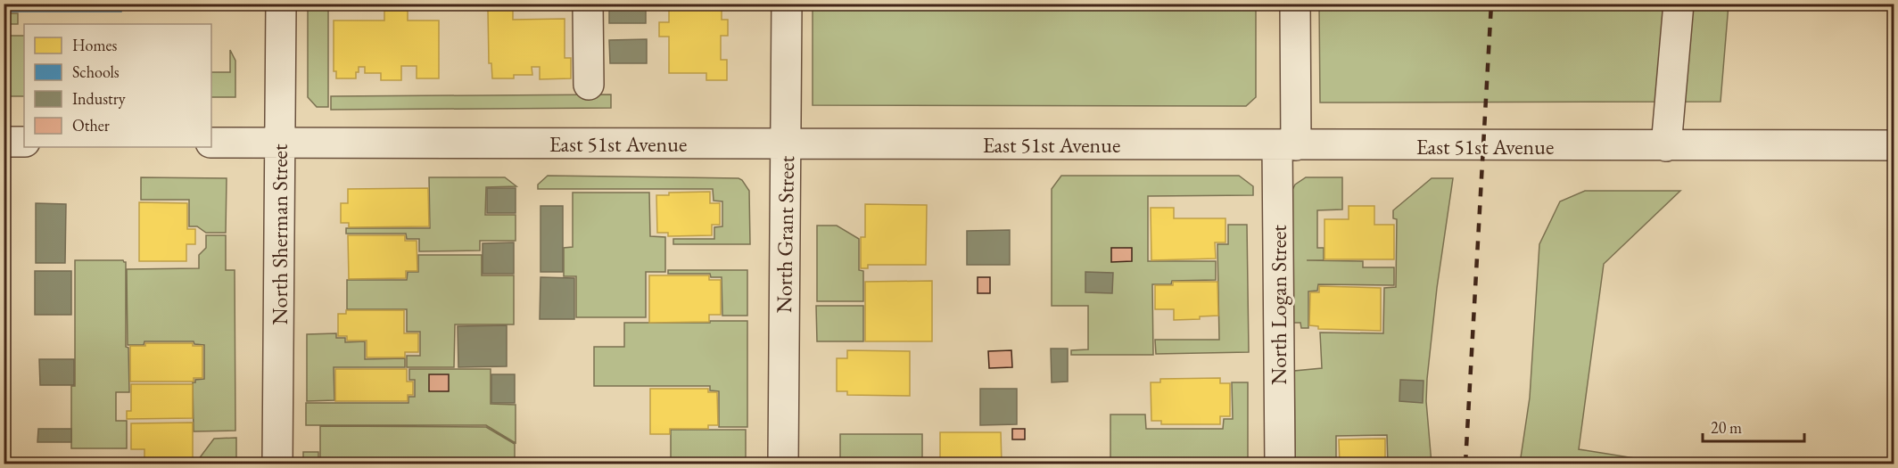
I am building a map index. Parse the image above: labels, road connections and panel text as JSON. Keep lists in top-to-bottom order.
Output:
{
  "streets": {
    "street": [
      "East 51st Avenue",
      "North Sherman Street",
      "North Grant Street",
      "North Logan Street"
    ]
  },
  "crossings": [
    ["East 51st Avenue", "North Sherman Street"],
    ["East 51st Avenue", "North Grant Street"],
    ["East 51st Avenue", "North Logan Street"]
  ],
  "legend": [
    "Homes",
    "Schools",
    "Industry",
    "Other"
  ],
  "scale_bar": "20 m"
}
